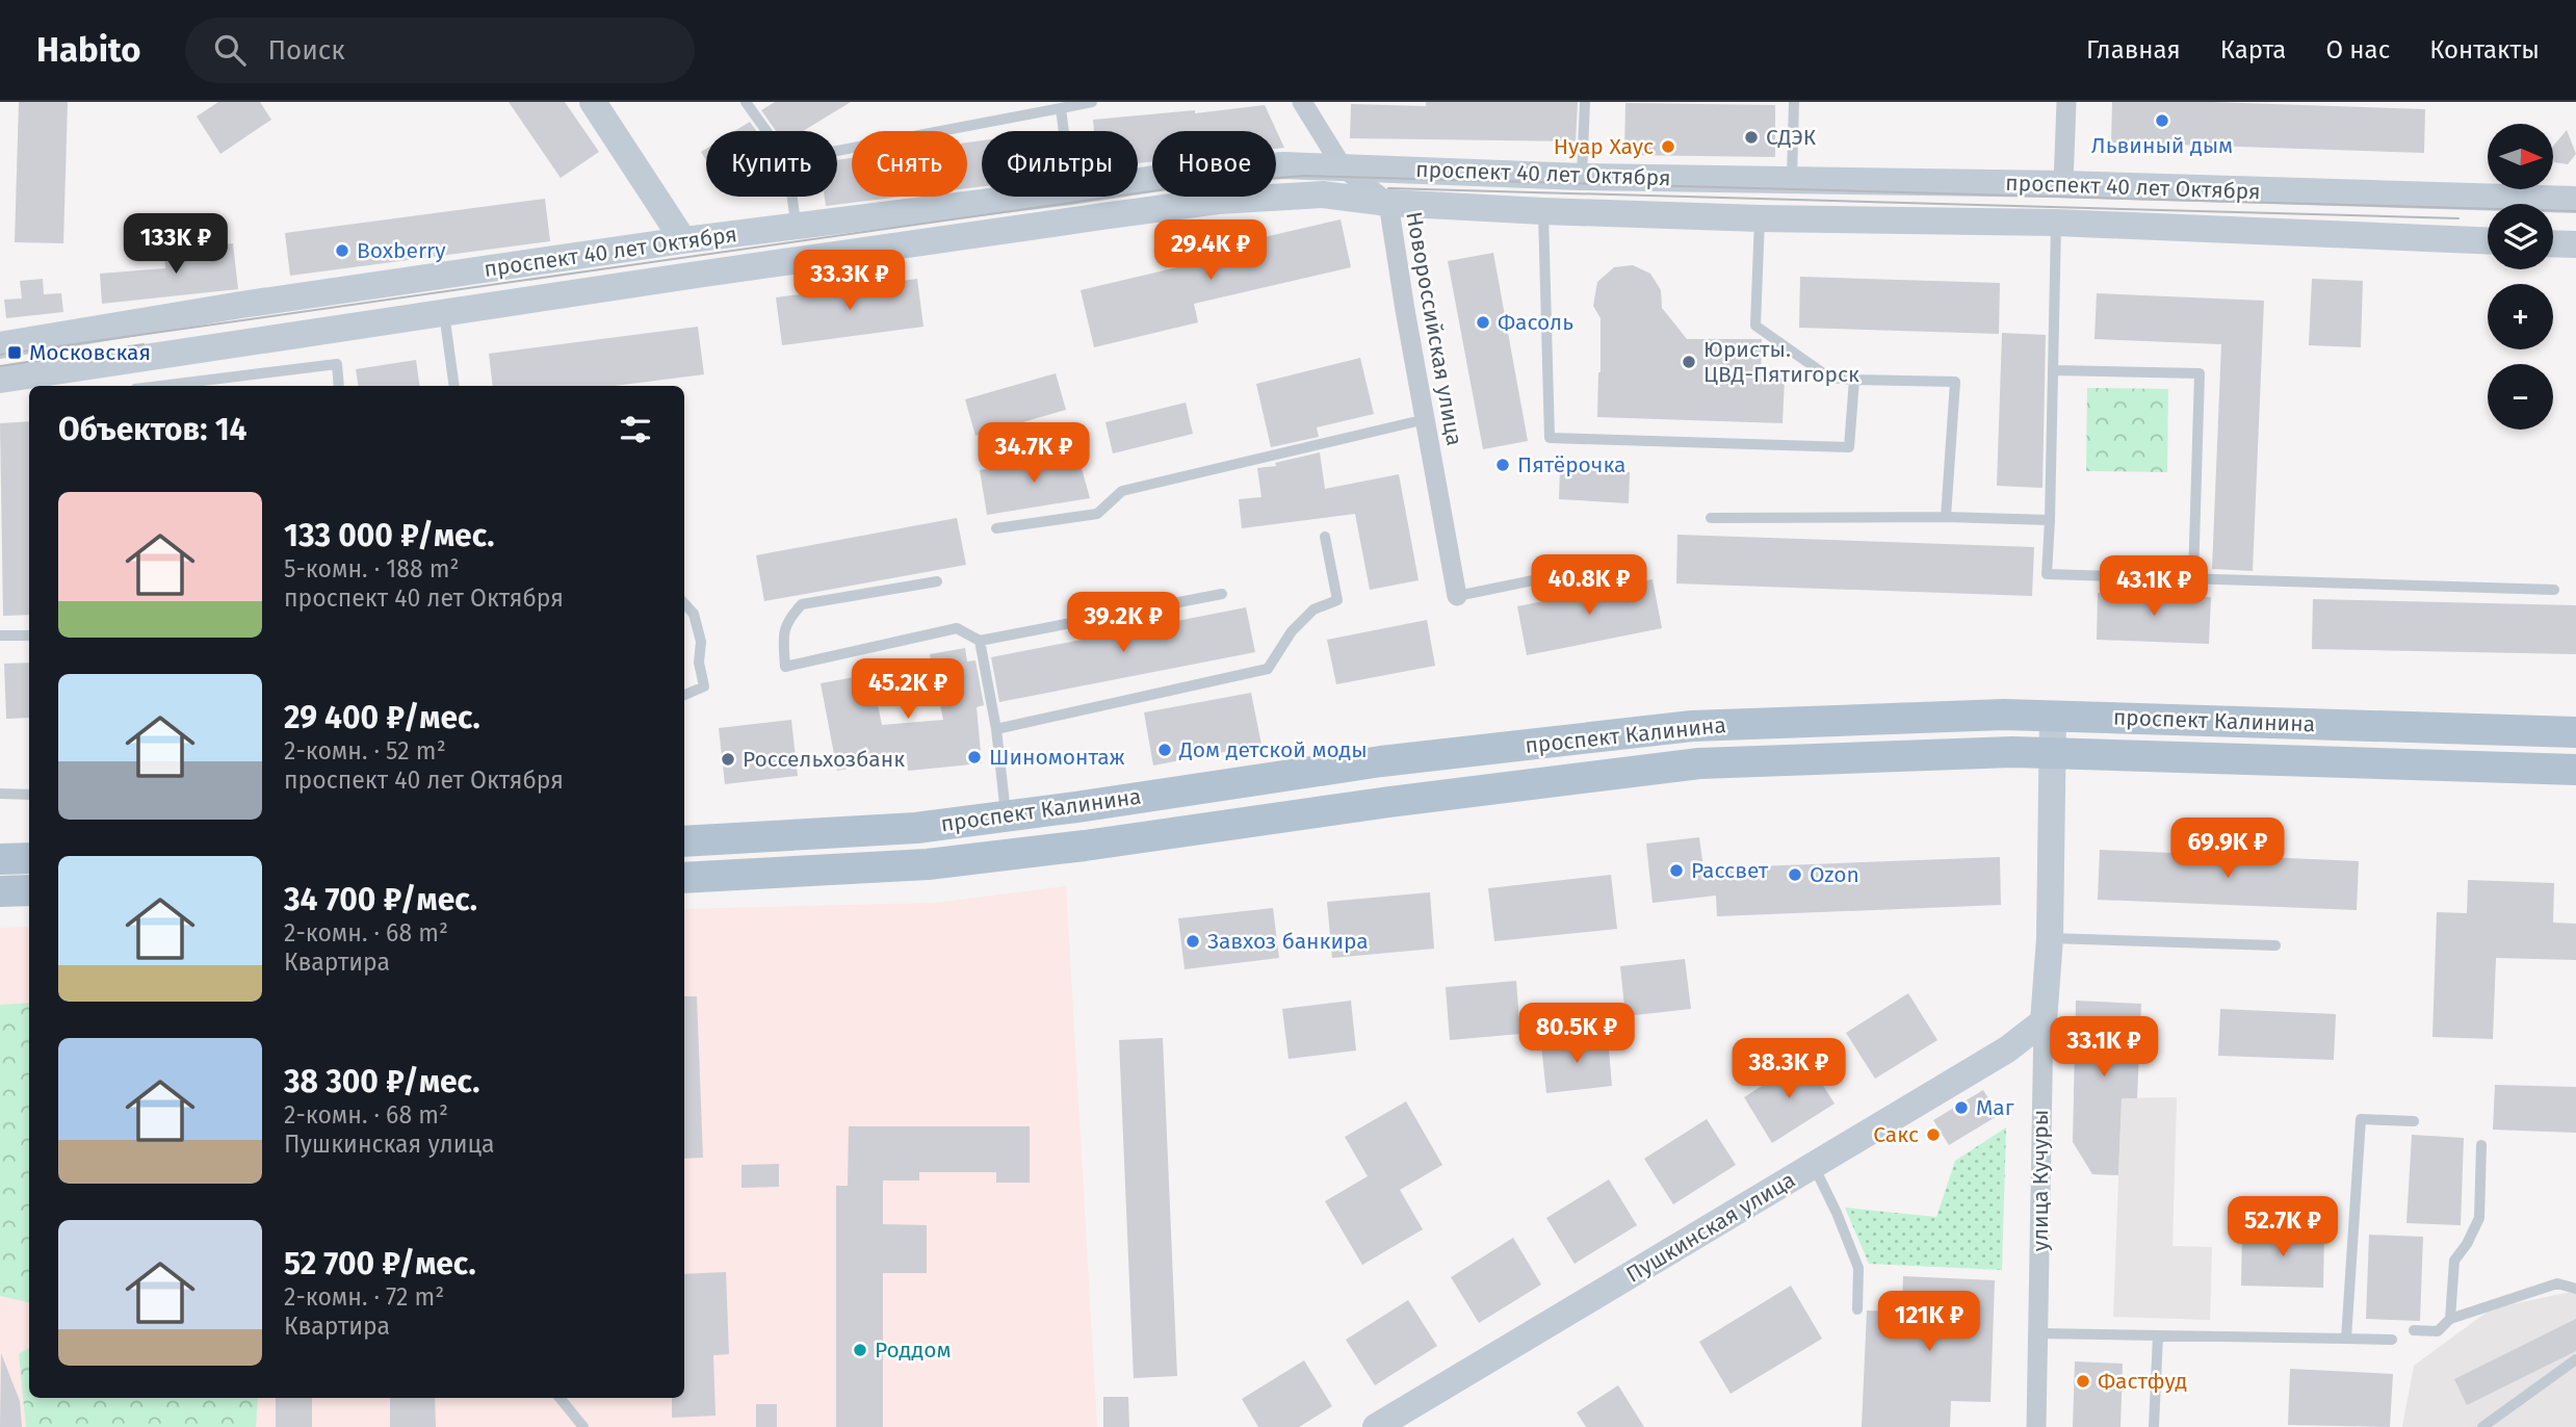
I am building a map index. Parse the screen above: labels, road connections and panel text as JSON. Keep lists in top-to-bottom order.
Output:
{
  "streets": {
    "main road": ["проспект Калинина"],
    "street": [
      "проспект 40 лет Октября",
      "Новороссийская улица",
      "улица Кучуры",
      "Пушкинская улица"
    ]
  },
  "crossings": [
    ["проспект 40 лет Октября", "Новороссийская улица"],
    ["проспект Калинина", "улица Кучуры"],
    ["улица Кучуры", "Пушкинская улица"]
  ],
  "places": {
    "other": [
      "Львиный дым",
      "СДЭК",
      "Нуар Хаус",
      "Boxberry",
      "Фасоль",
      "Юристы. ЦВД-Пятигорск",
      "Пятёрочка",
      "Дом детской моды",
      "Шиномонтаж",
      "Россельхозбанк",
      "Рассвет",
      "Ozon",
      "Завхоз банкира",
      "Маг",
      "Сакс",
      "Роддом",
      "Фастфуд"
    ],
    "transit": ["Московская"]
  },
  "north": "right",
  "page": {
    "header": "Habito",
    "search": "Поиск",
    "nav": [
      "Главная",
      "Карта",
      "О нас",
      "Контакты"
    ],
    "map_buttons": ["+", "−"],
    "chip": [
      "Купить",
      "Снять",
      "Фильтры",
      "Новое"
    ],
    "price": [
      "133K ₽",
      "29.4K ₽",
      "33.3K ₽",
      "34.7K ₽",
      "40.8K ₽",
      "43.1K ₽",
      "39.2K ₽",
      "45.2K ₽",
      "69.9K ₽",
      "80.5K ₽",
      "33.1K ₽",
      "38.3K ₽",
      "52.7K ₽",
      "121K ₽"
    ],
    "heading": "Объектов: 14",
    "list": [
      {
        "name": "133 000 ₽/мес.",
        "note": "5-комн. · 188 m² · проспект 40 лет Октября"
      },
      {
        "name": "29 400 ₽/мес.",
        "note": "2-комн. · 52 m² · проспект 40 лет Октября"
      },
      {
        "name": "34 700 ₽/мес.",
        "note": "2-комн. · 68 m² · Квартира"
      },
      {
        "name": "38 300 ₽/мес.",
        "note": "2-комн. · 68 m² · Пушкинская улица"
      },
      {
        "name": "52 700 ₽/мес.",
        "note": "2-комн. · 72 m² · Квартира"
      }
    ]
  }
}
